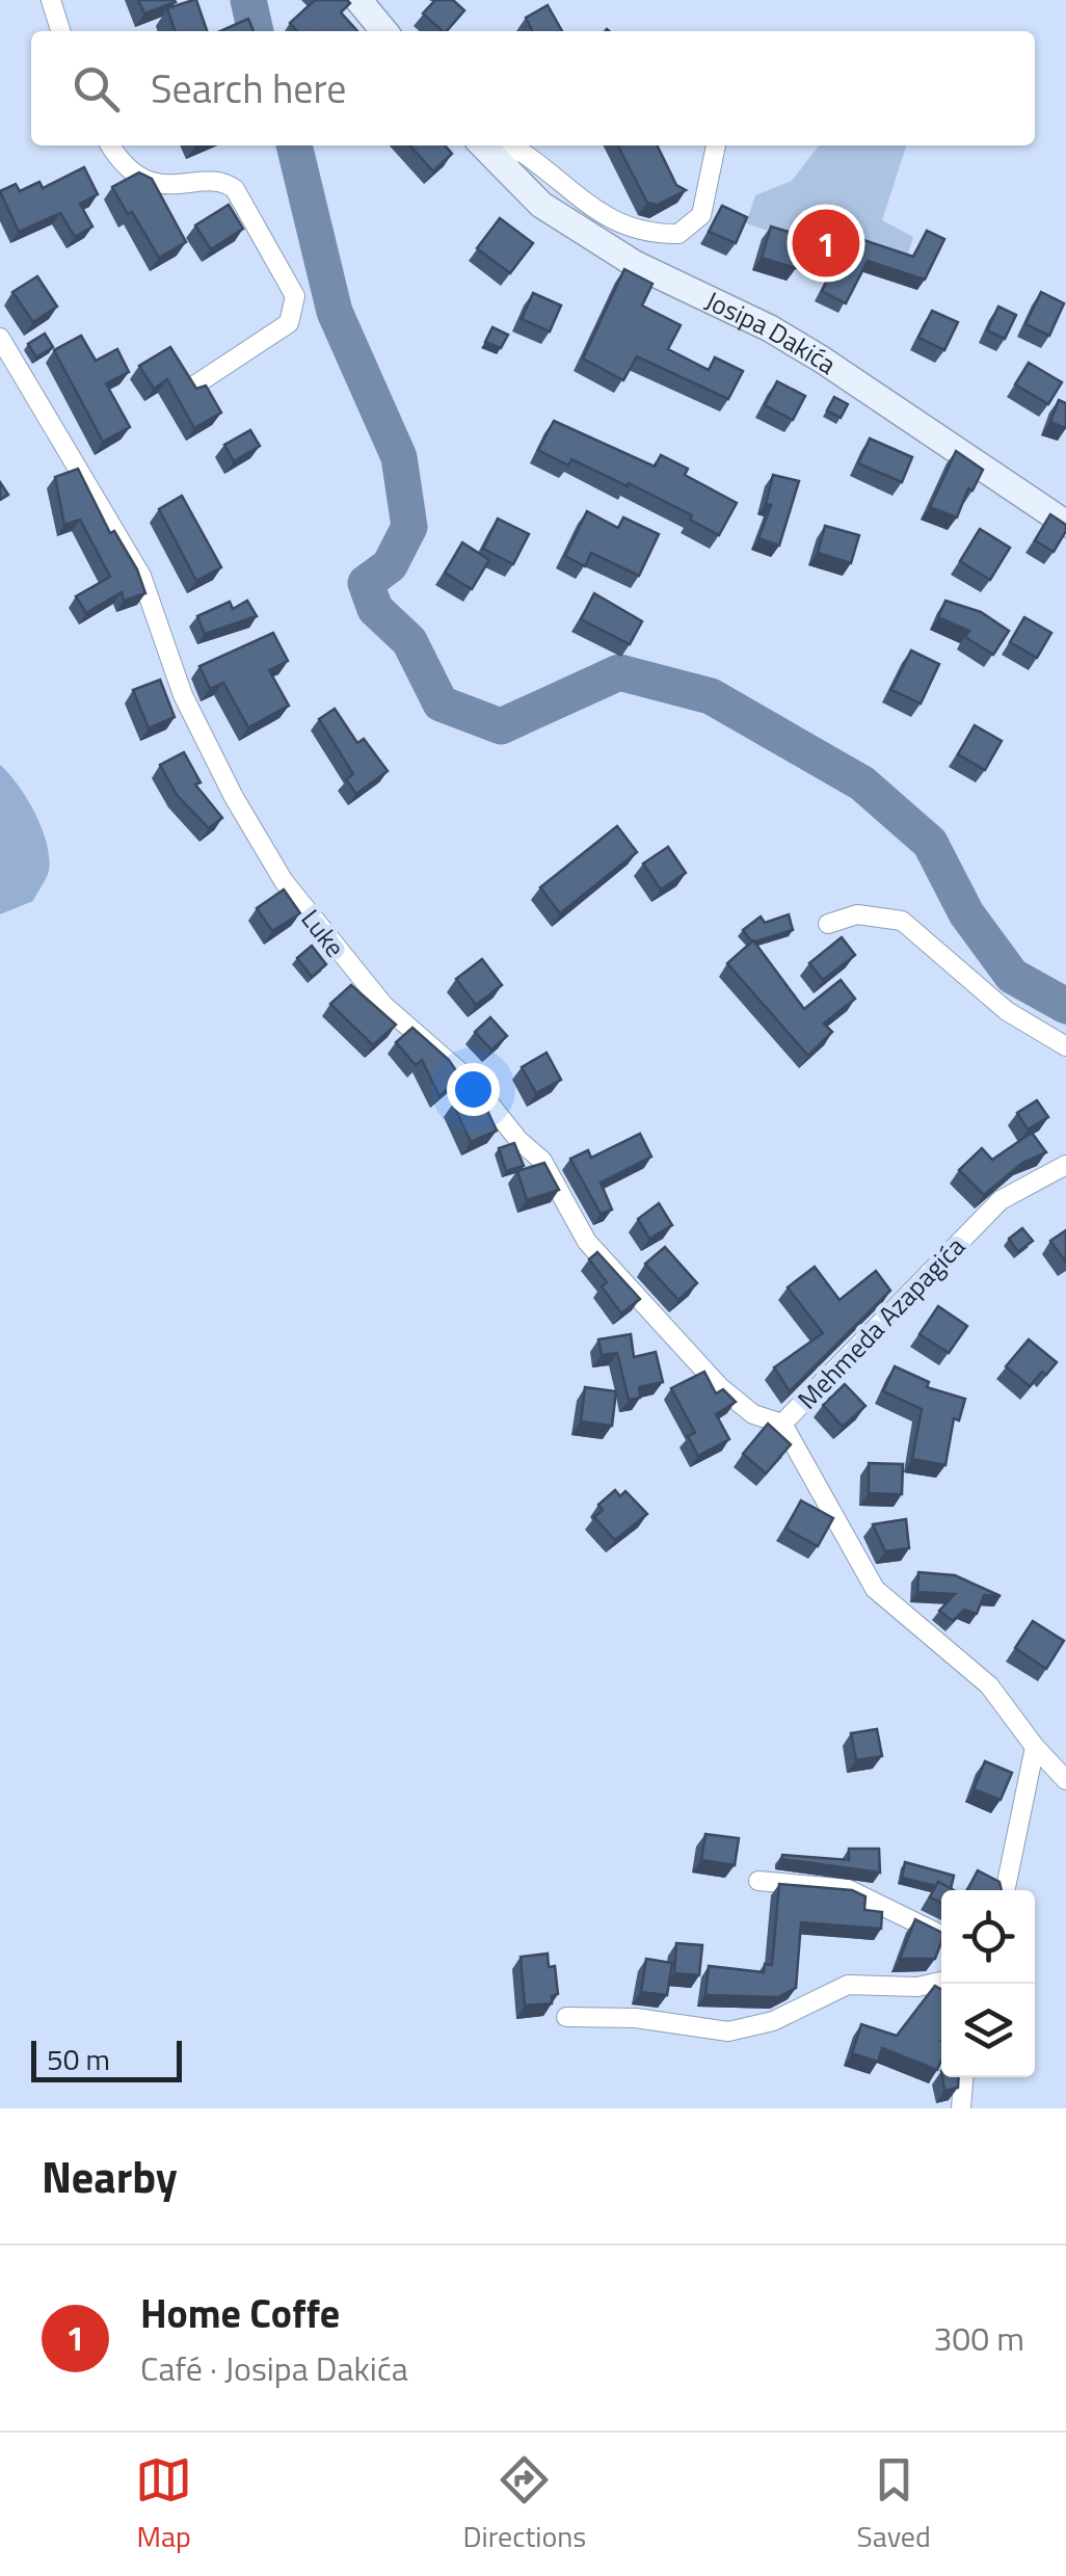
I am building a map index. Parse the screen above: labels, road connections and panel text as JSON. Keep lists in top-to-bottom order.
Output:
{
  "streets": {
    "main road": ["Josipa Dakića"],
    "street": ["Luke", "Mehmeda Azapagića"]
  },
  "crossings": [
    ["Luke", "Mehmeda Azapagića"]
  ],
  "scale_bar": "50 m",
  "page": {
    "search": "Search here",
    "pins": "1",
    "scale": "50 m",
    "heading": "Nearby",
    "list": [
      {
        "mark": "1",
        "name": "Home Coffe",
        "note": "Café · Josipa Dakića",
        "value": "300 m"
      }
    ],
    "nav": ["Map", "Directions", "Saved"]
  }
}
